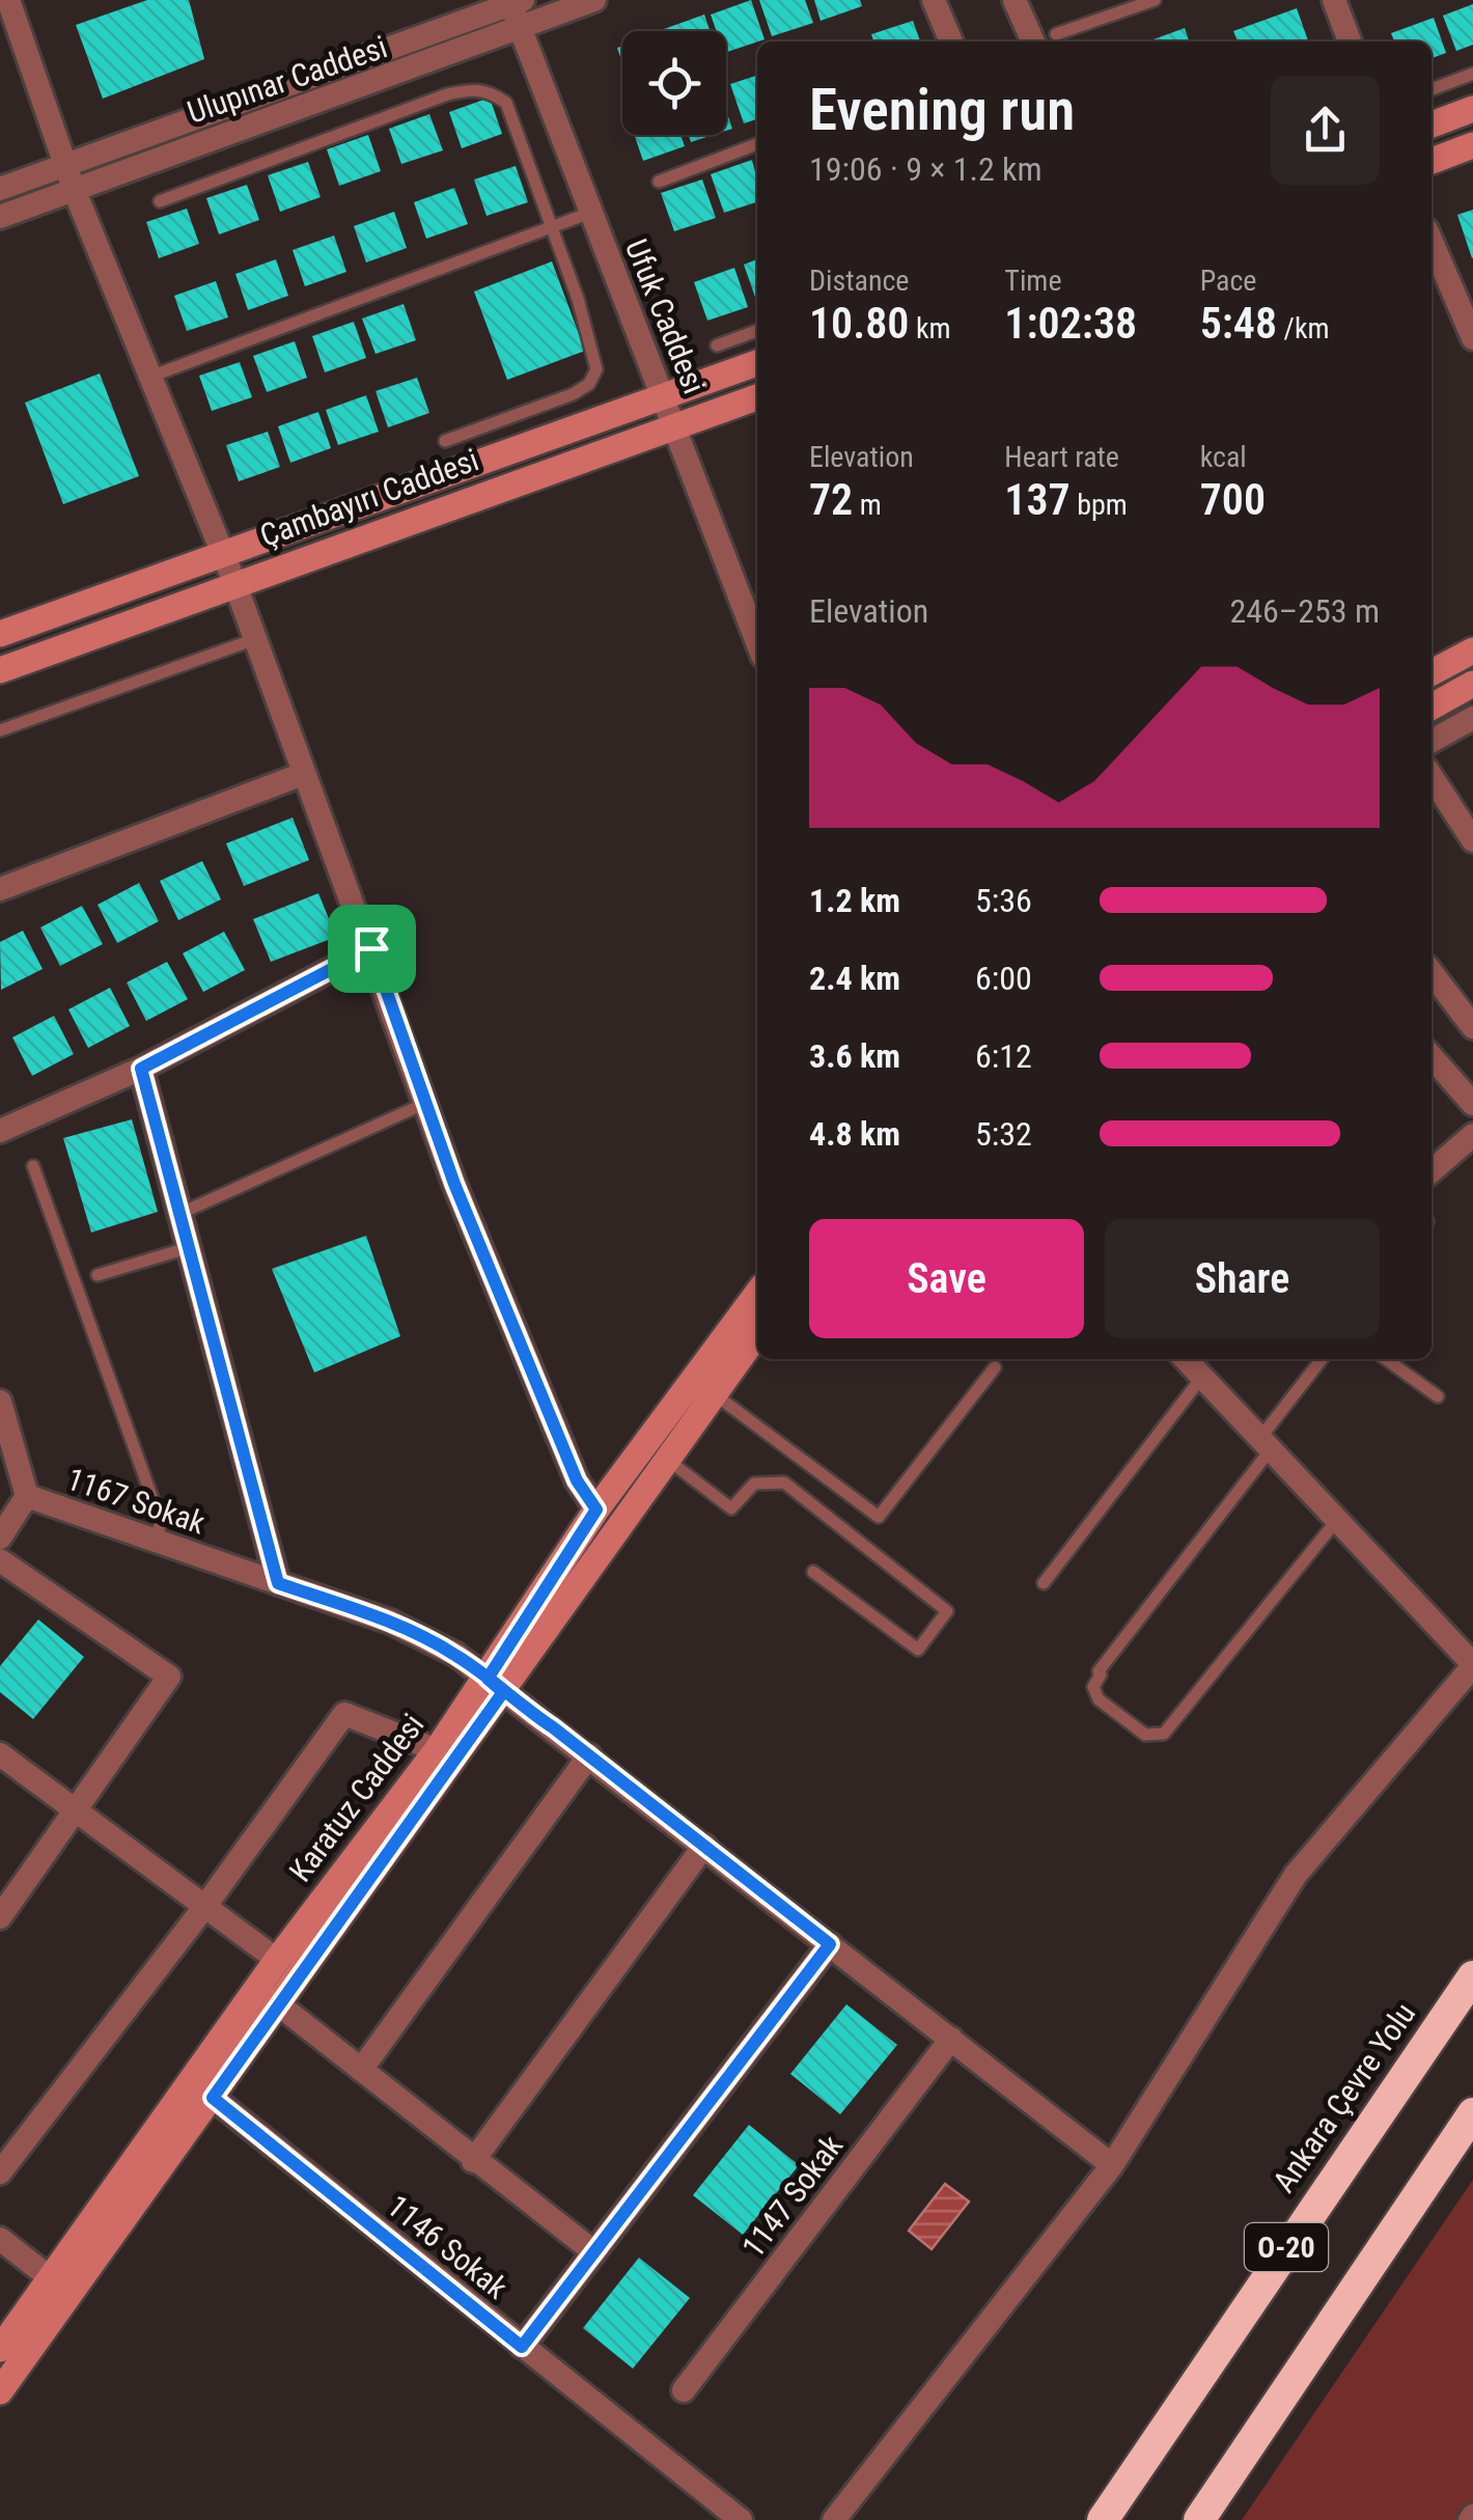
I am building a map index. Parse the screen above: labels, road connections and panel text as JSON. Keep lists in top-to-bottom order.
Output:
{
  "streets": {
    "highway": ["Ankara Çevre Yolu", "O-20"],
    "street": [
      "Ulupınar Caddesi",
      "Ufuk Caddesi",
      "Çambayırı Caddesi",
      "1167 Sokak",
      "Karatuz Caddesi",
      "1147 Sokak",
      "1146 Sokak"
    ]
  },
  "crossings": [
    ["Ulupınar Caddesi", "Ufuk Caddesi"],
    ["Ufuk Caddesi", "Çambayırı Caddesi"],
    ["1167 Sokak", "Karatuz Caddesi"],
    ["1167 Sokak", "1147 Sokak"],
    ["Karatuz Caddesi", "1146 Sokak"]
  ],
  "page": {
    "heading": ["Evening run", "19:06 · 9 × 1.2 km"],
    "stats": [
      ["Distance", "10.80 km"],
      ["Time", "1:02:38"],
      ["Pace", "5:48 /km"],
      ["Elevation", "72 m"],
      ["Heart rate", "137 bpm"],
      ["kcal", "700"]
    ],
    "chart": ["Elevation", "246–253 m"],
    "list": [
      {
        "name": "1.2 km",
        "note": "5:36"
      },
      {
        "name": "2.4 km",
        "note": "6:00"
      },
      {
        "name": "3.6 km",
        "note": "6:12"
      },
      {
        "name": "4.8 km",
        "note": "5:32"
      }
    ],
    "buttons": ["Save", "Share"]
  }
}
